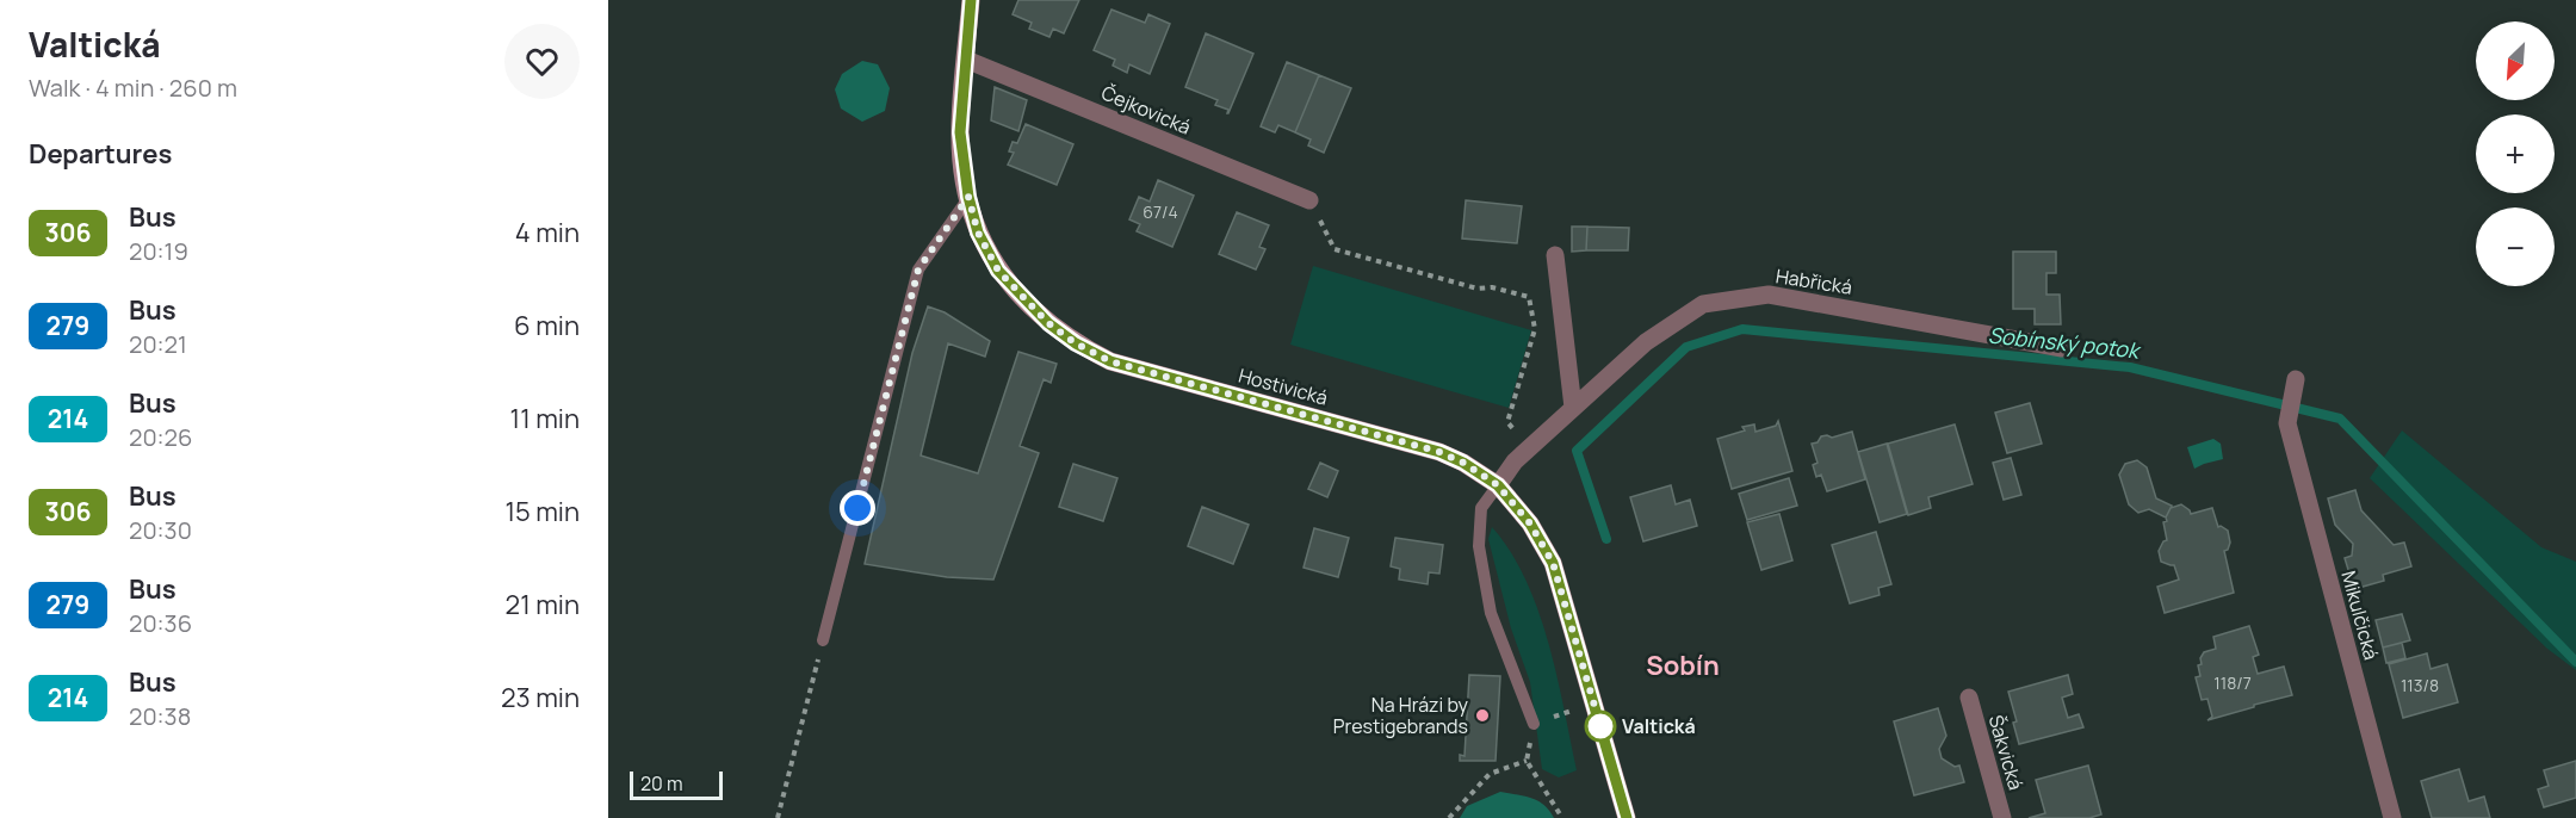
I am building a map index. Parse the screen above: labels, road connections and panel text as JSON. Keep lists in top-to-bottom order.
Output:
{
  "streets": {
    "street": [
      "Čejkovická",
      "Habřická",
      "Hostivická",
      "Mikulčická",
      "Šakvická"
    ]
  },
  "crossings": [
    ["Čejkovická", "Hostivická"],
    ["Habřická", "Hostivická"]
  ],
  "districts": ["Sobín"],
  "water": ["Sobínský potok"],
  "places": ["Na Hrázi by Prestigebrands", "Valtická"],
  "lines": ["bus line 306"],
  "house_numbers": ["67/4", "118/7", "113/8"],
  "scale_bar": "20 m",
  "north": "bottom left",
  "page": {
    "heading": [
      ["Valtická", "Walk · 4 min · 260 m"],
      "Departures"
    ],
    "map_buttons": ["+", "−"],
    "list": [
      {
        "mark": "306",
        "name": "Bus",
        "note": "20:19",
        "value": "4 min"
      },
      {
        "mark": "279",
        "name": "Bus",
        "note": "20:21",
        "value": "6 min"
      },
      {
        "mark": "214",
        "name": "Bus",
        "note": "20:26",
        "value": "11 min"
      },
      {
        "mark": "306",
        "name": "Bus",
        "note": "20:30",
        "value": "15 min"
      },
      {
        "mark": "279",
        "name": "Bus",
        "note": "20:36",
        "value": "21 min"
      },
      {
        "mark": "214",
        "name": "Bus",
        "note": "20:38",
        "value": "23 min"
      }
    ],
    "scale": "20 m"
  }
}
